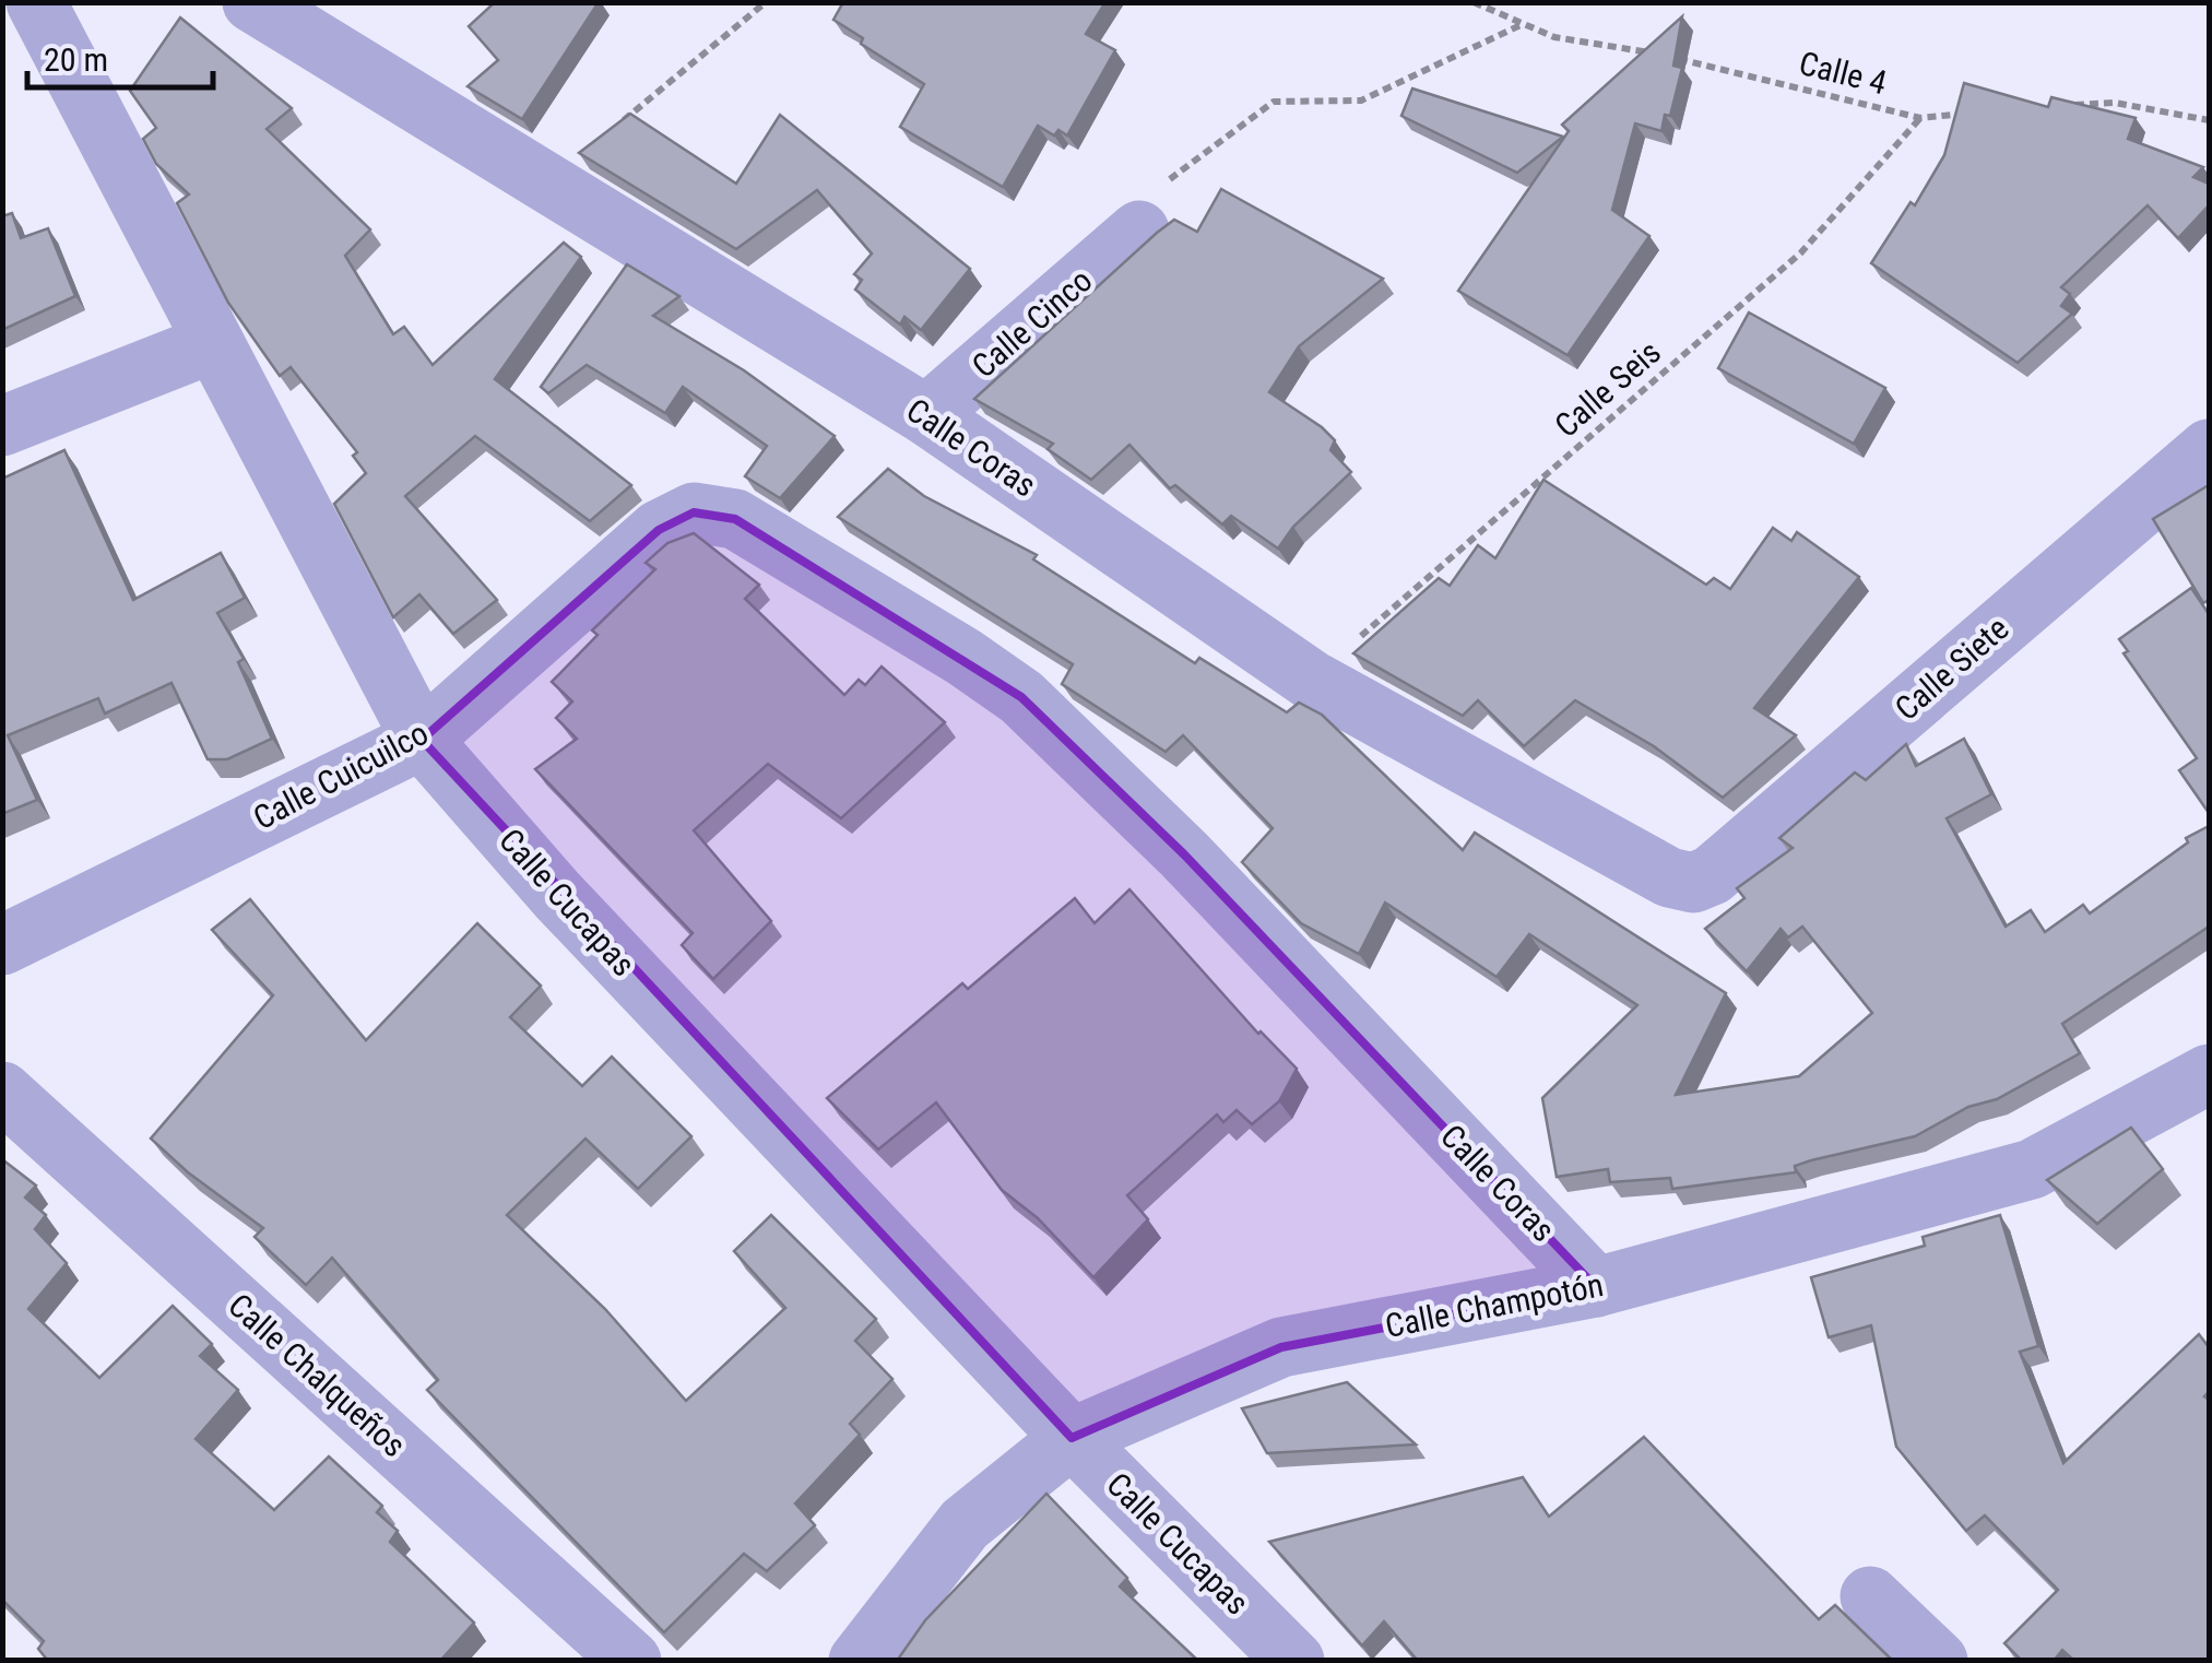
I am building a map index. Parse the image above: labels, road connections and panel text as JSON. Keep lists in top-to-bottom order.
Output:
{
  "streets": {
    "street": [
      "Calle Cinco",
      "Calle Coras",
      "Calle Siete",
      "Calle Cuicuilco",
      "Calle Cucapas",
      "Calle Champotón",
      "Calle Chalqueños"
    ],
    "path": ["Calle 4", "Calle Seis"]
  },
  "crossings": [
    ["Calle 4", "Calle Seis"],
    ["Calle Cinco", "Calle Coras"],
    ["Calle Seis", "Calle Coras"],
    ["Calle Coras", "Calle Siete"],
    ["Calle Coras", "Calle Cuicuilco"],
    ["Calle Coras", "Calle Champotón"],
    ["Calle Cuicuilco", "Calle Cucapas"],
    ["Calle Cucapas", "Calle Champotón"]
  ],
  "scale_bar": "20 m"
}
